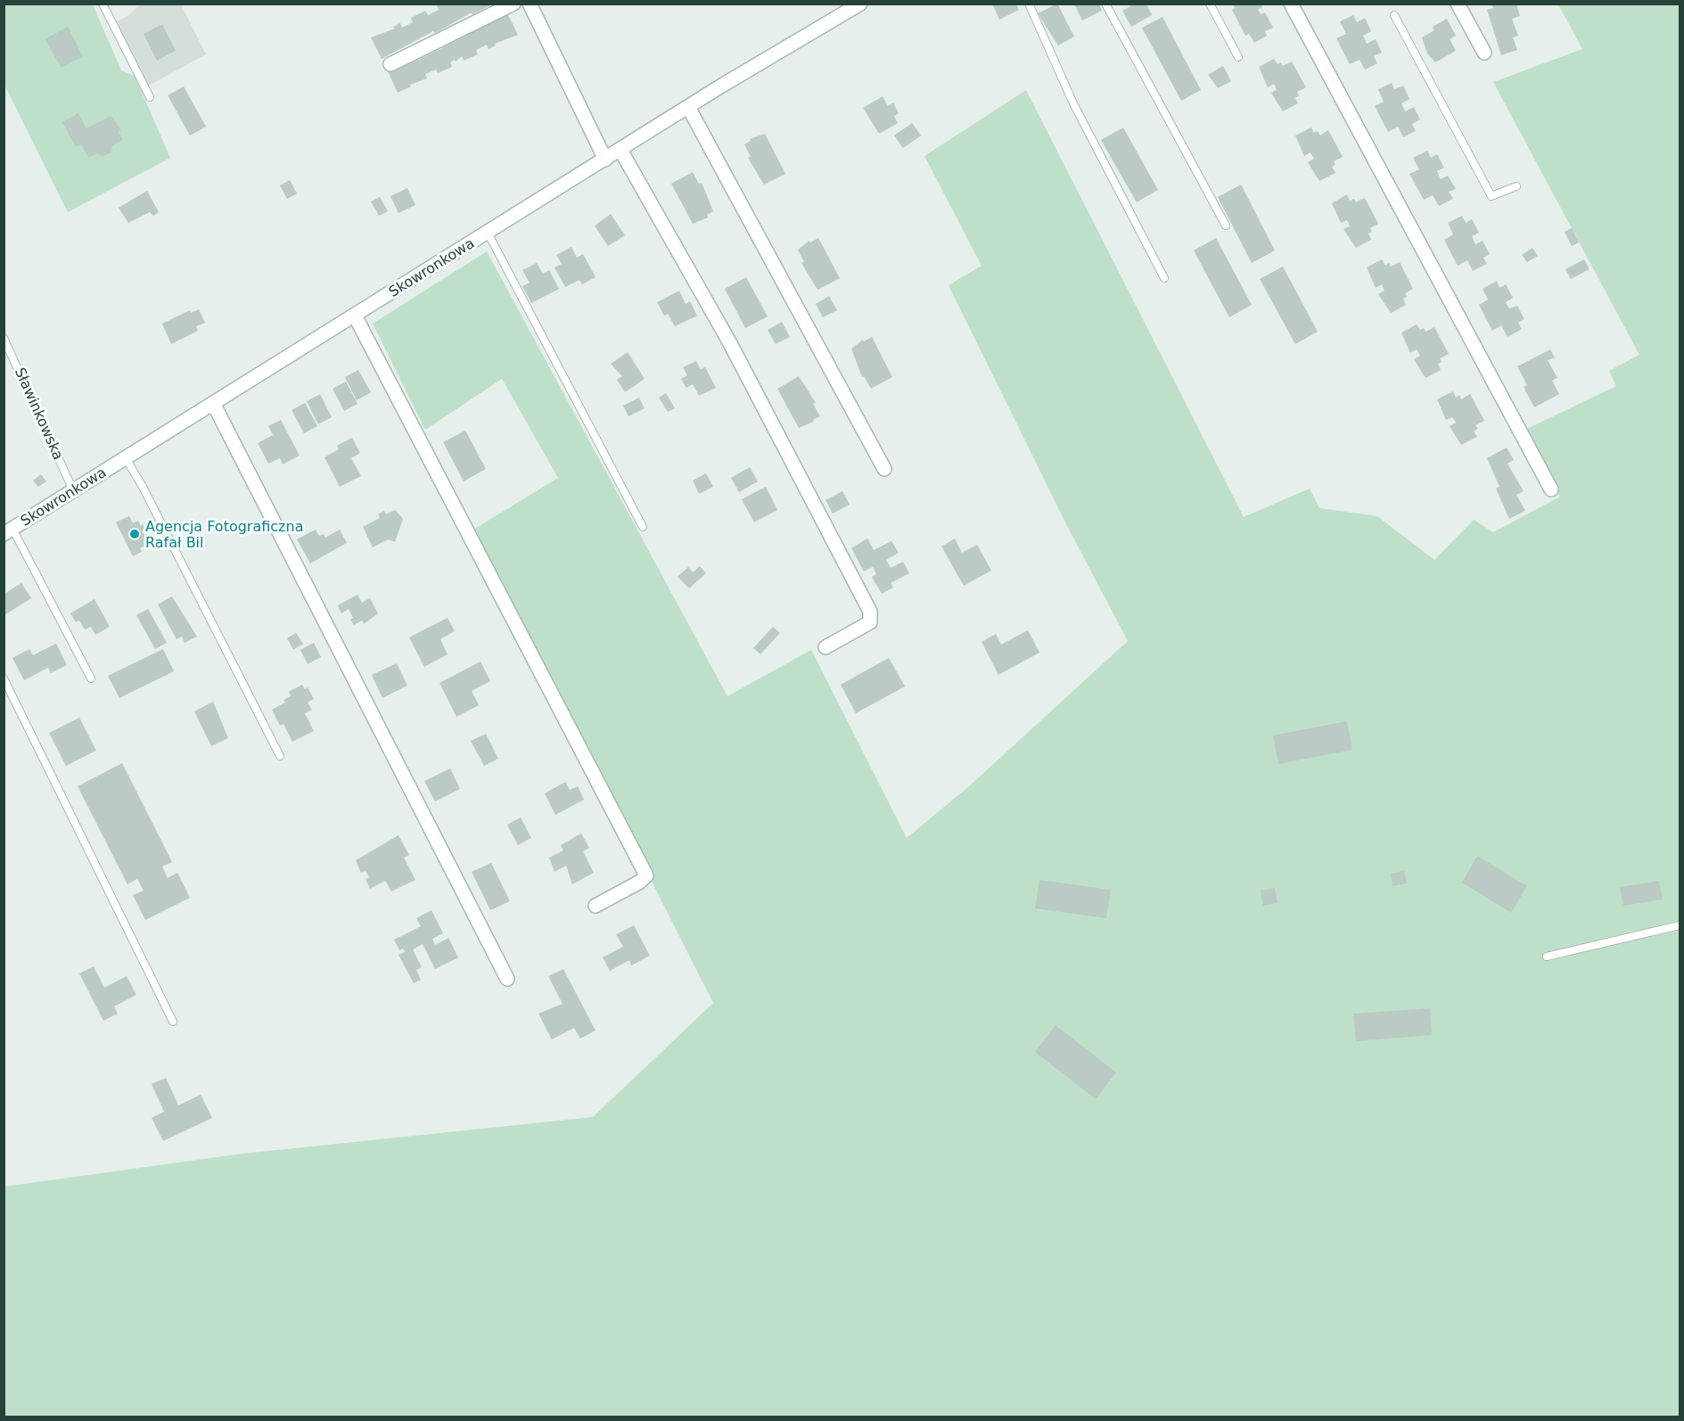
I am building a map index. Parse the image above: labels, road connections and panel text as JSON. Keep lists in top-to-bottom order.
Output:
{
  "streets": {
    "street": ["Skowronkowa"],
    "lane": ["Sławinkowska"]
  },
  "crossings": [
    ["Skowronkowa", "Sławinkowska"]
  ],
  "places": ["Agencja Fotograficzna Rafał Bil"]
}
